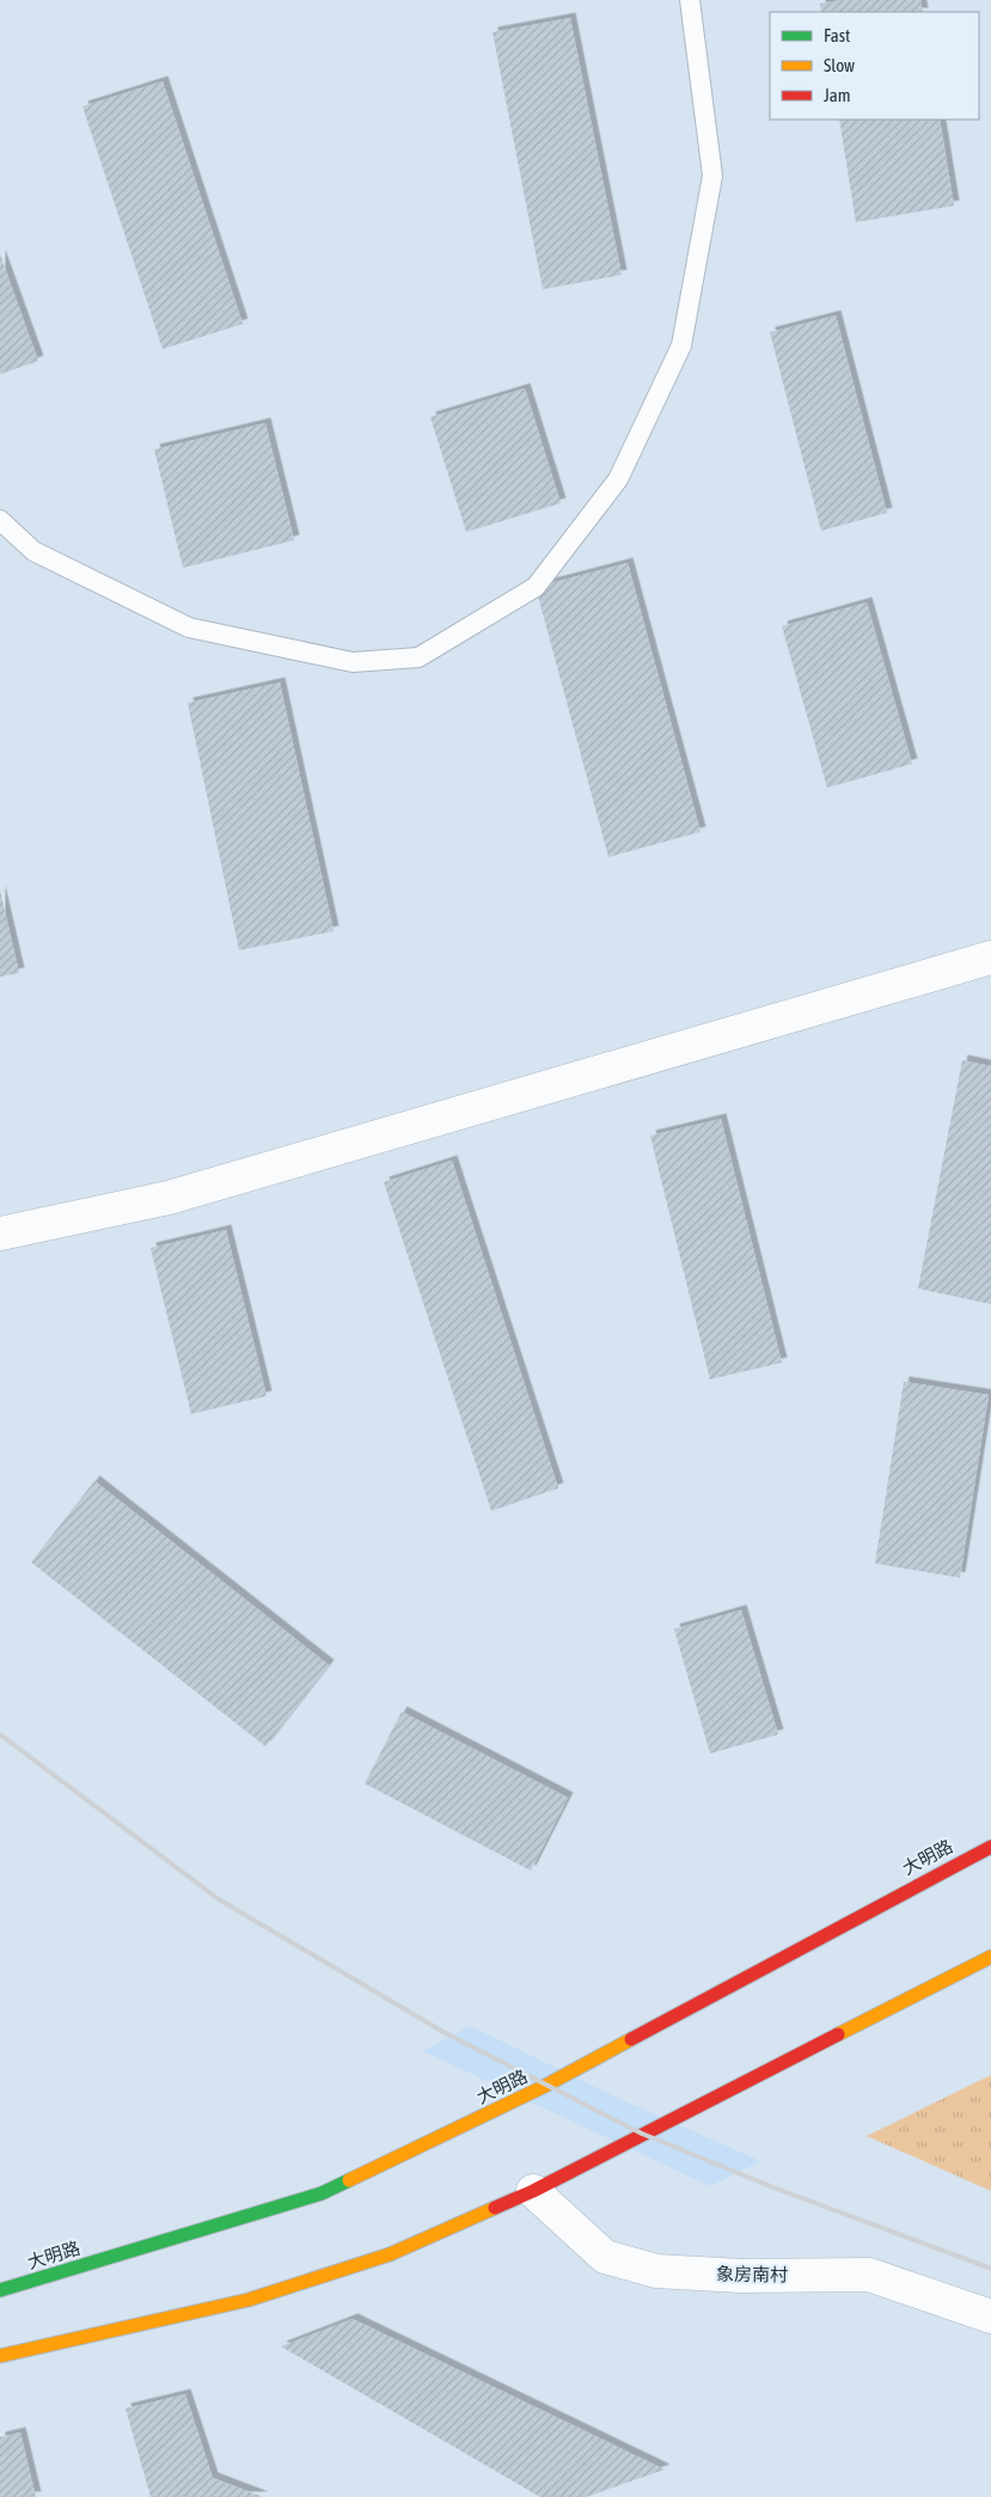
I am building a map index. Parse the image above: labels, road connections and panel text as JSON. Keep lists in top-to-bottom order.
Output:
{
  "streets": {
    "main road": ["大明路"],
    "street": ["象房南村"]
  },
  "legend": ["Fast", "Slow", "Jam"]
}
